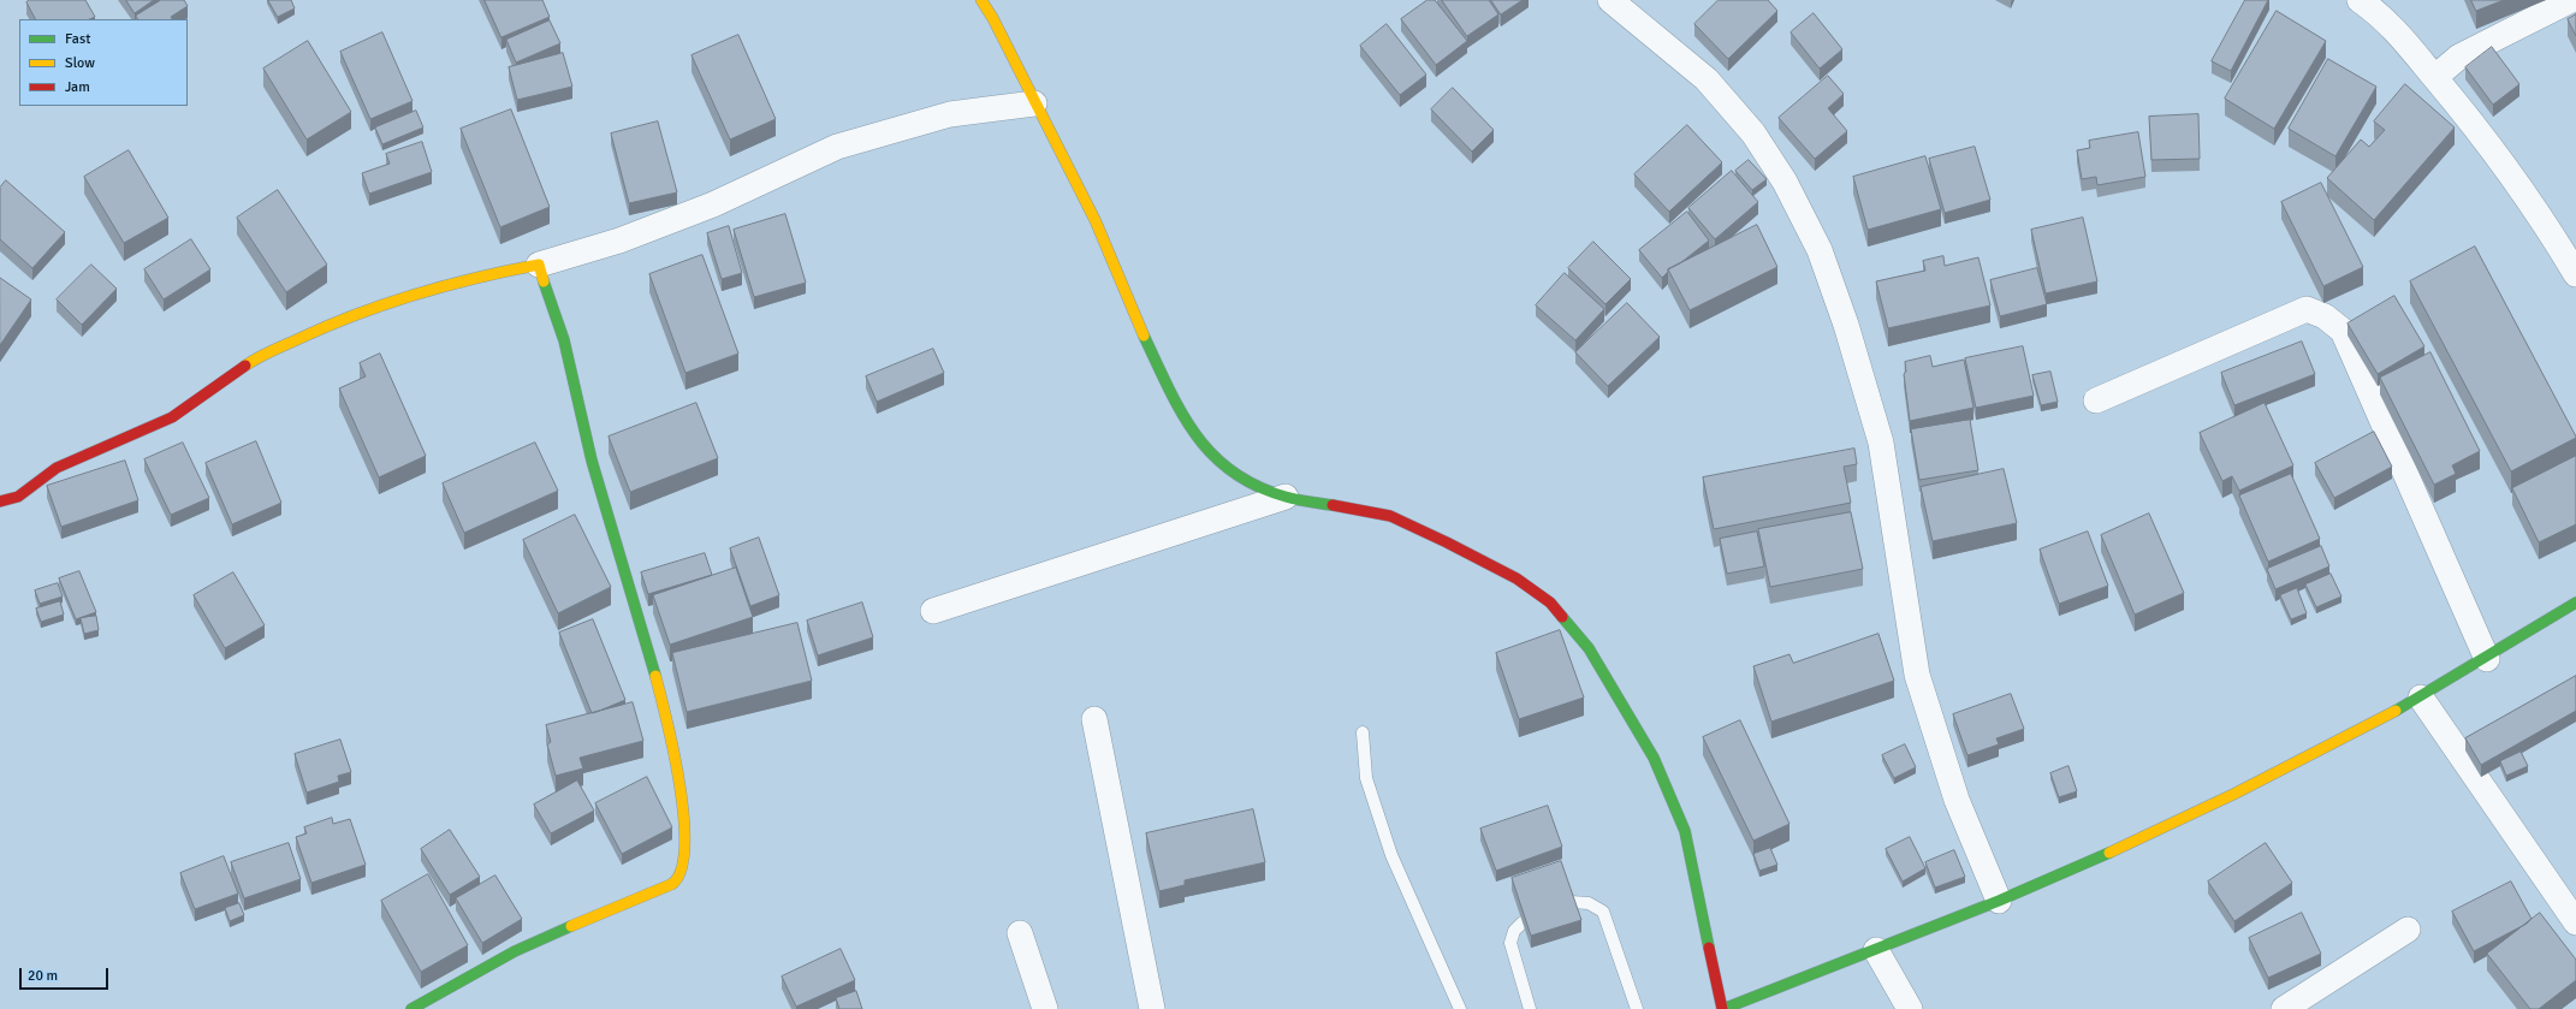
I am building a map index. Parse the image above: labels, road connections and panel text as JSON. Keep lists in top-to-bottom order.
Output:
{
  "legend": ["Fast", "Slow", "Jam"],
  "scale_bar": "20 m"
}
